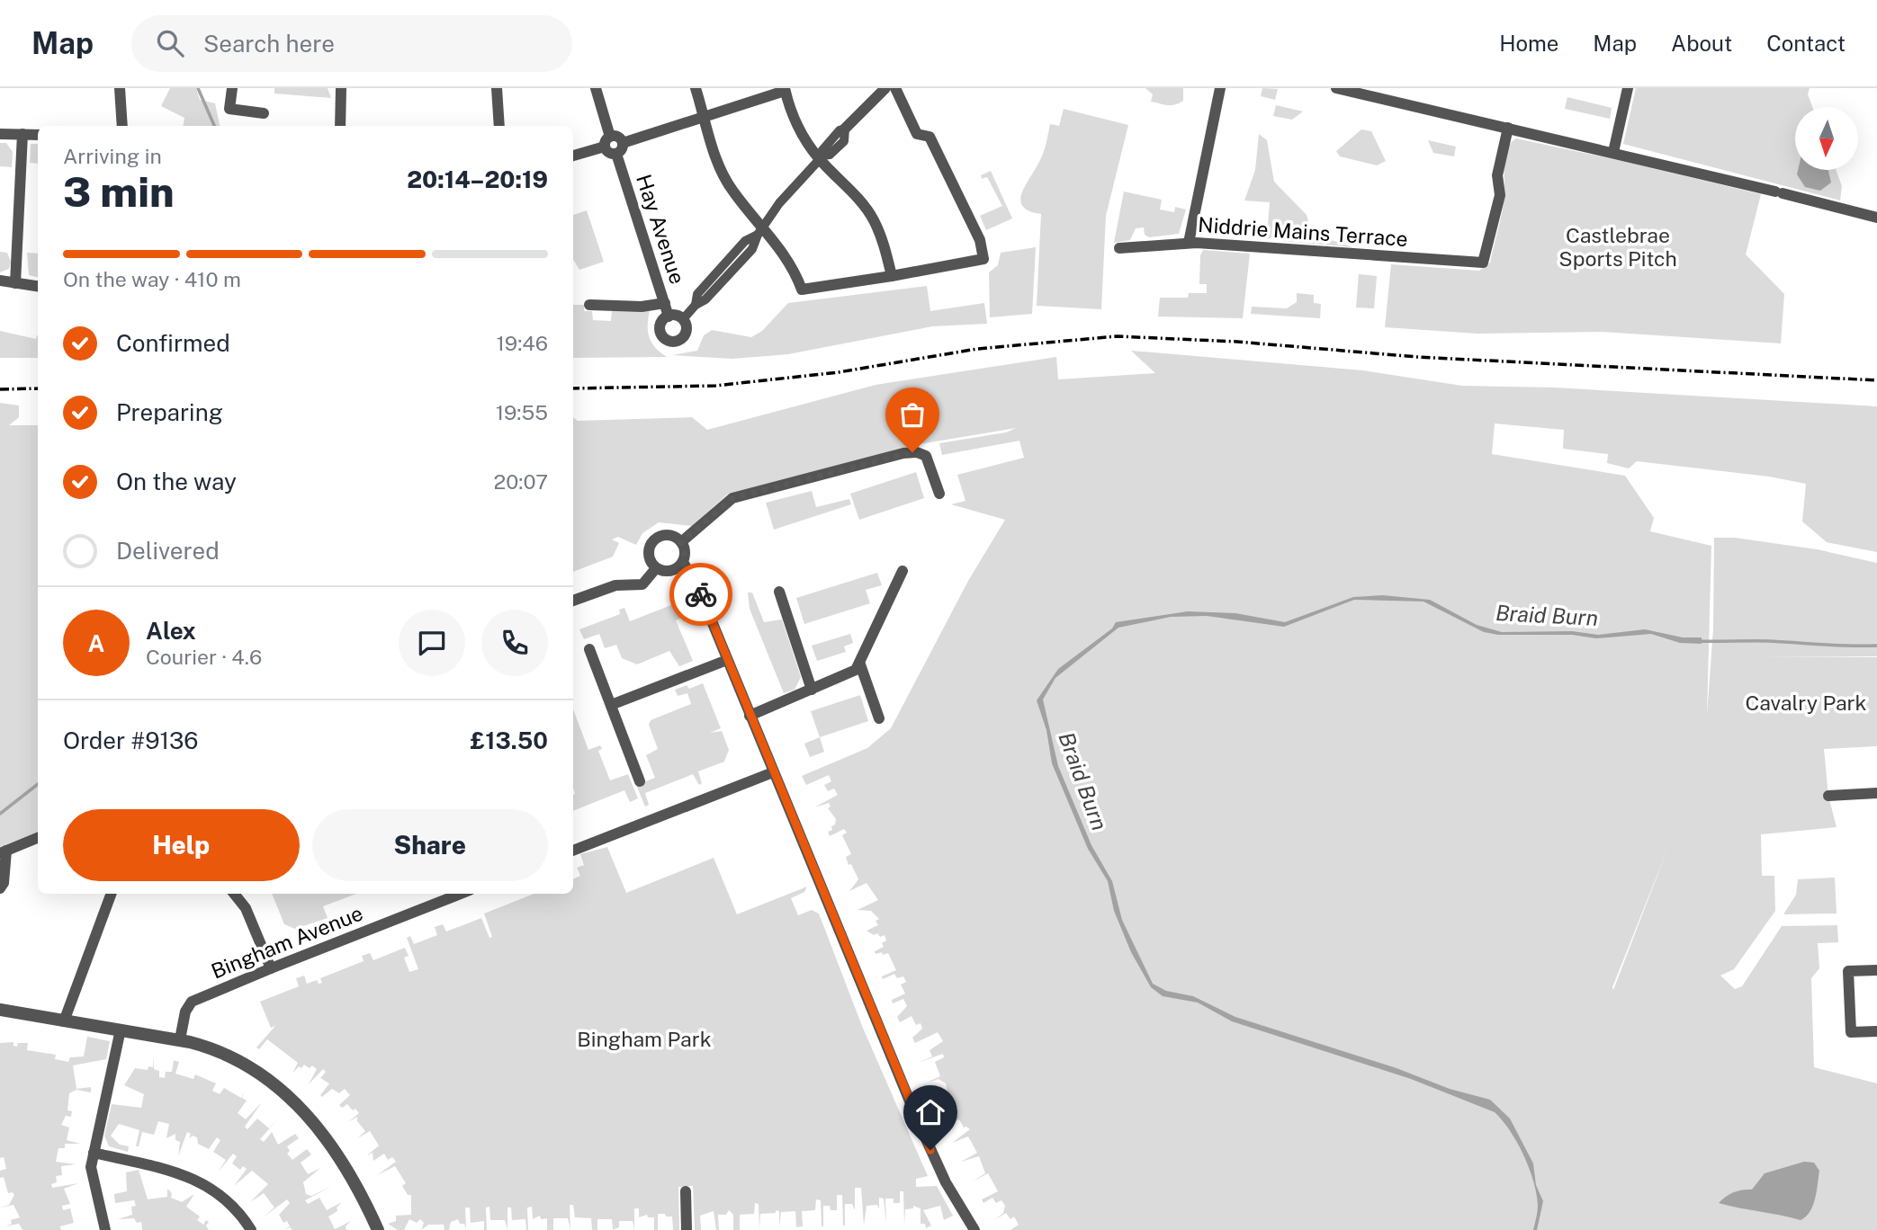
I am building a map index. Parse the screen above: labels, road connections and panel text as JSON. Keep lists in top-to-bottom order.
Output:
{
  "streets": {
    "street": ["Hay Avenue", "Niddrie Mains Terrace", "Bingham Avenue"]
  },
  "water": ["Braid Burn"],
  "parks": ["Castlebrae Sports Pitch", "Cavalry Park", "Bingham Park"],
  "north": "bottom",
  "page": {
    "header": "Map",
    "search": "Search here",
    "nav": [
      "Home",
      "Map",
      "About",
      "Contact"
    ],
    "heading": ["3 min", "Arriving in", "20:14–20:19"],
    "panel": [
      "Alex",
      "Courier · 4.6",
      "Order #9136",
      "£13.50"
    ],
    "bar": "On the way · 410 m",
    "list": [
      ["Confirmed", "19:46"],
      ["Preparing", "19:55"],
      ["On the way", "20:07"],
      "Delivered"
    ],
    "round": "A",
    "buttons": ["Help", "Share"]
  }
}
